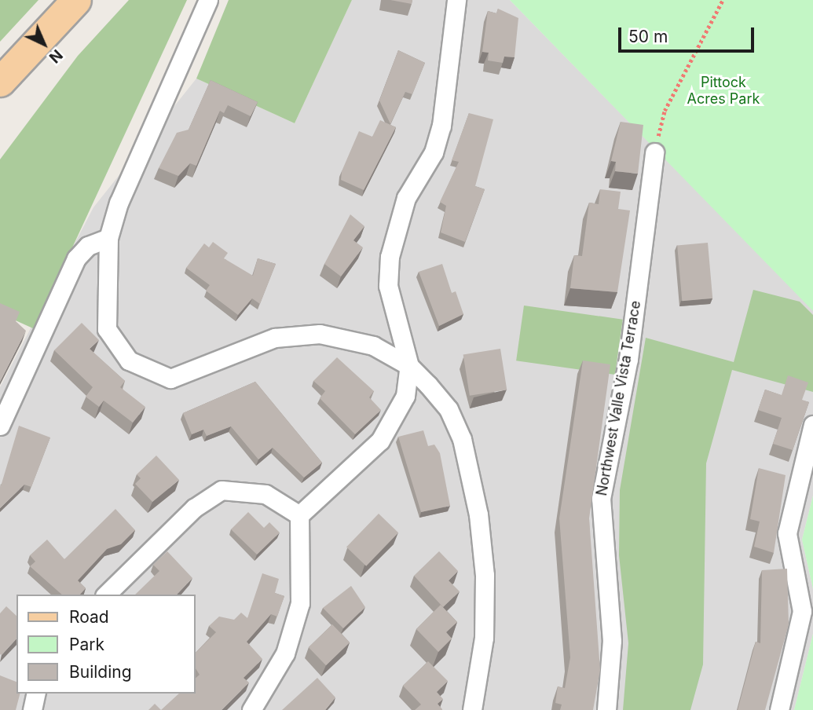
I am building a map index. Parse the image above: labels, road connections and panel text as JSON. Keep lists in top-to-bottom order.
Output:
{
  "streets": {
    "street": ["Northwest Valle Vista Terrace"]
  },
  "parks": ["Pittock Acres Park"],
  "legend": ["Road", "Park", "Building"],
  "scale_bar": "50 m",
  "north": "bottom right"
}
